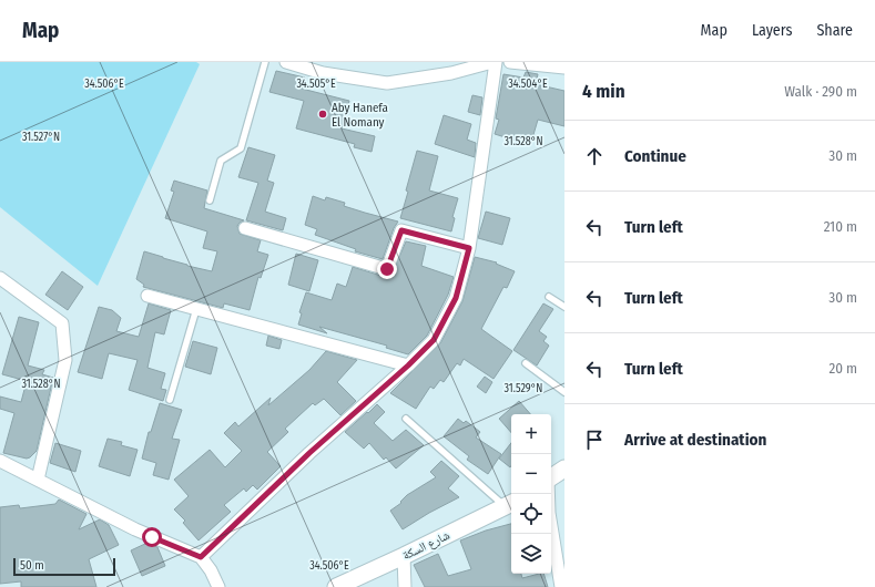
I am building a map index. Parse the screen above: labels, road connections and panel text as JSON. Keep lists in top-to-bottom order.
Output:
{
  "streets": {
    "street": ["شارع السكة"]
  },
  "places": ["Aby Hanefa El Nomany"],
  "scale_bar": "50 m",
  "page": {
    "header": "Map",
    "nav": ["Map", "Layers", "Share"],
    "heading": ["4 min", "Walk · 290 m"],
    "list": [
      ["Continue", "30 m"],
      ["Turn left", "210 m"],
      ["Turn left", "30 m"],
      ["Turn left", "20 m"],
      "Arrive at destination"
    ],
    "map_buttons": ["+", "−"],
    "scale": "50 m"
  },
  "coordinates": [
    "34.506°E",
    "34.505°E",
    "34.504°E",
    "31.527°N",
    "31.528°N",
    "31.529°N"
  ]
}
